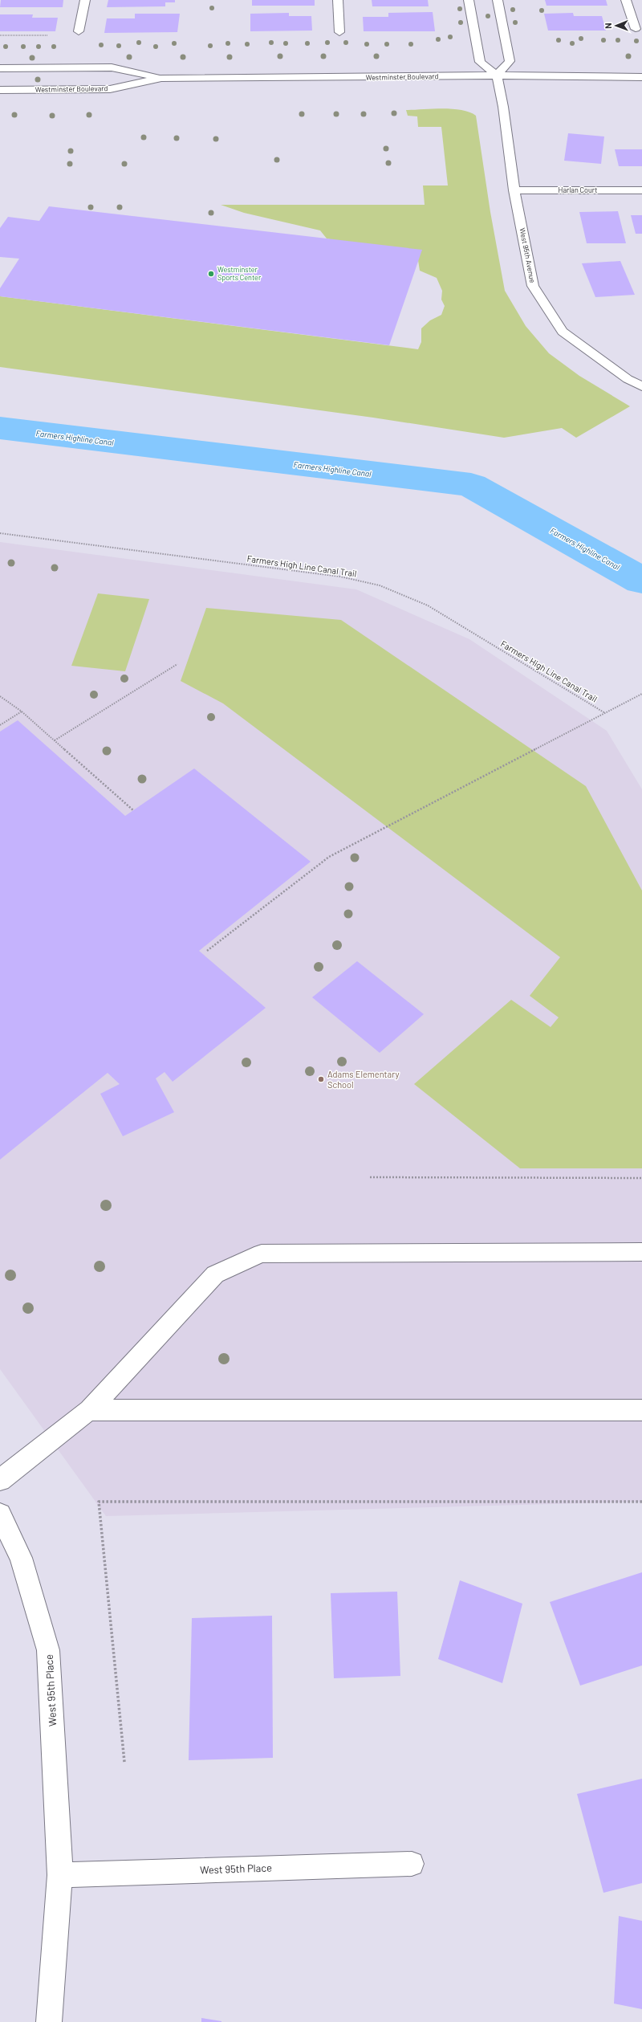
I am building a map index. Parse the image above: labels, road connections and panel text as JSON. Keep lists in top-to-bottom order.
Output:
{
  "streets": {
    "street": [
      "Westminster Boulevard",
      "Harlan Court",
      "West 95th Avenue",
      "West 95th Place"
    ],
    "path": ["Farmers High Line Canal Trail"]
  },
  "crossings": [
    ["Westminster Boulevard", "West 95th Avenue"],
    ["Harlan Court", "West 95th Avenue"]
  ],
  "water": ["Farmers Highline Canal"],
  "places": ["Westminster Sports Center", "Adams Elementary School"],
  "north": "left"
}
